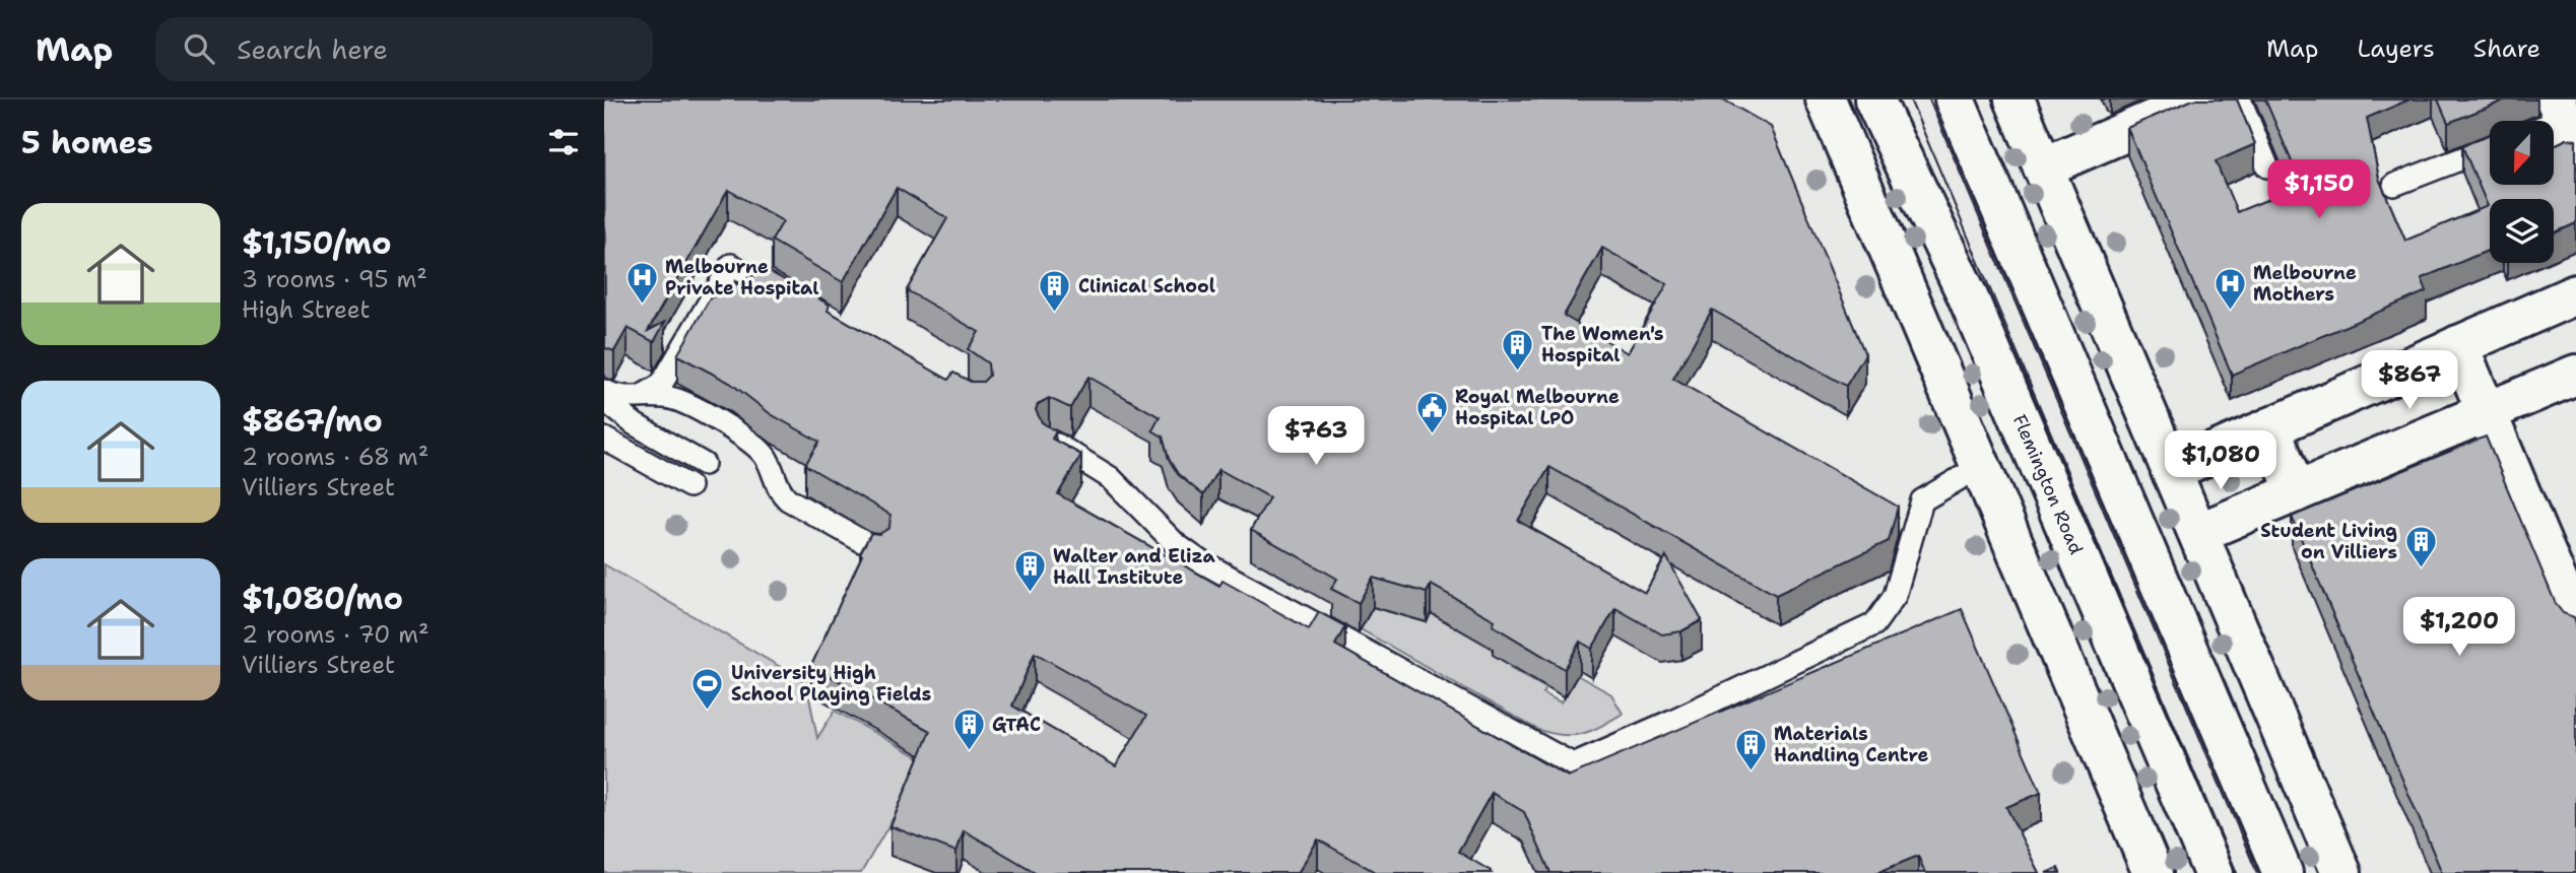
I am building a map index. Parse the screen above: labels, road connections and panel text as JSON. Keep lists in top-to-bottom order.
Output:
{
  "streets": {
    "main road": ["Flemington Road"]
  },
  "places": {
    "hospital": ["Melbourne Private Hospital", "Melbourne Mothers"],
    "building": [
      "Clinical School",
      "The Women's Hospital",
      "Student Living on Villiers",
      "Walter and Eliza Hall Institute",
      "GTAC",
      "Materials Handling Centre"
    ],
    "public building": ["Royal Melbourne Hospital LPO"],
    "sports": ["University High School Playing Fields"]
  },
  "north": "bottom",
  "page": {
    "header": "Map",
    "search": "Search here",
    "nav": ["Map", "Layers", "Share"],
    "heading": "5 homes",
    "price": [
      "$1,150",
      "$867",
      "$763",
      "$1,080",
      "$1,200"
    ],
    "list": [
      {
        "name": "$1,150/mo",
        "note": "3 rooms · 95 m² · High Street"
      },
      {
        "name": "$867/mo",
        "note": "2 rooms · 68 m² · Villiers Street"
      },
      {
        "name": "$1,080/mo",
        "note": "2 rooms · 70 m² · Villiers Street"
      }
    ]
  }
}
